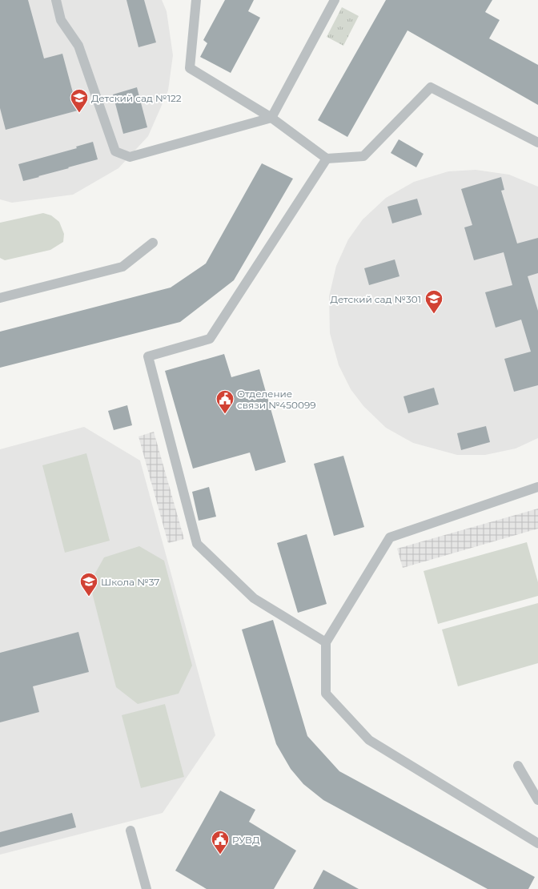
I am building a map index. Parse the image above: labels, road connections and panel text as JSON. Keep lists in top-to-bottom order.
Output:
{
  "places": {
    "school or university": ["Детский сад №122", "Детский сад №301", "Школа №37"],
    "public building": ["Отделение связи №450099", "РУВД"]
  }
}
